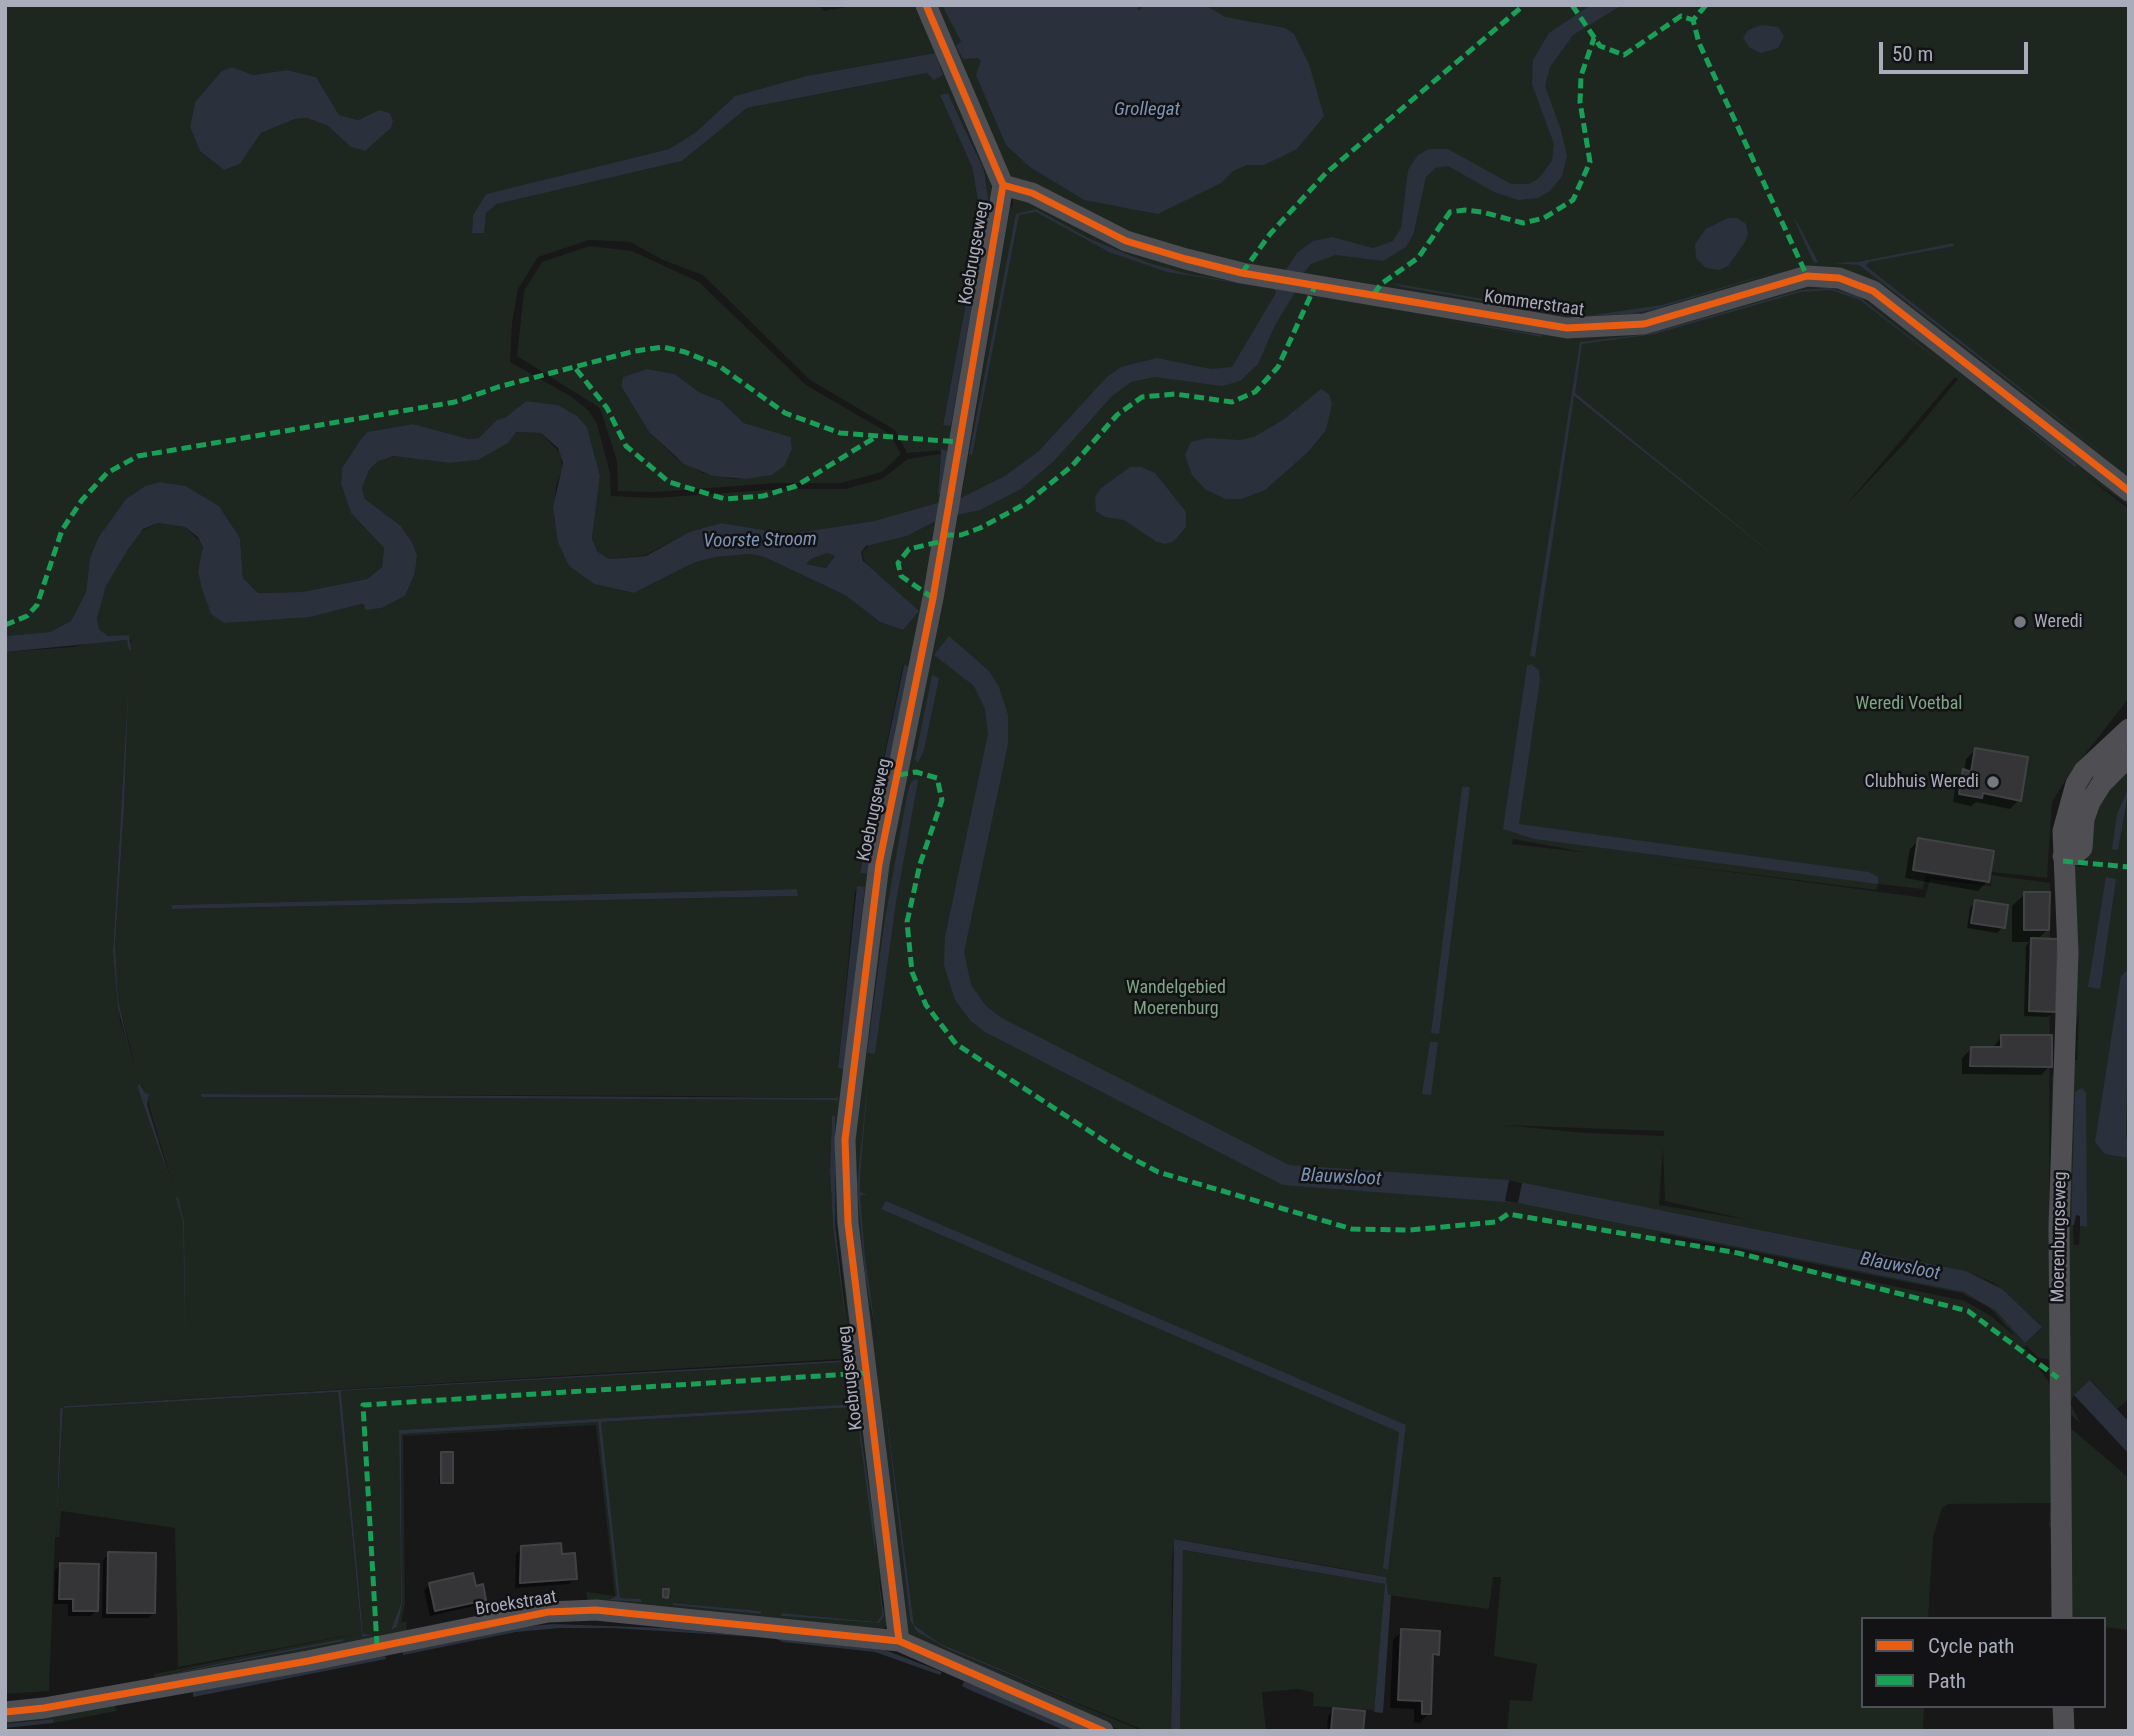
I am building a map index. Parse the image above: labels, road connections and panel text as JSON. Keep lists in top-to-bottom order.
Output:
{
  "streets": {
    "street": [
      "Koebrugseweg",
      "Kommerstraat",
      "Moerenburgseweg",
      "Broekstraat"
    ]
  },
  "crossings": [
    ["Koebrugseweg", "Kommerstraat"],
    ["Koebrugseweg", "Broekstraat"]
  ],
  "water": ["Grollegat", "Voorste Stroom", "Blauwsloot"],
  "parks": ["Weredi Voetbal", "Wandelgebied Moerenburg"],
  "places": ["Weredi", "Clubhuis Weredi"],
  "legend": ["Cycle path", "Path"],
  "scale_bar": "50 m"
}
